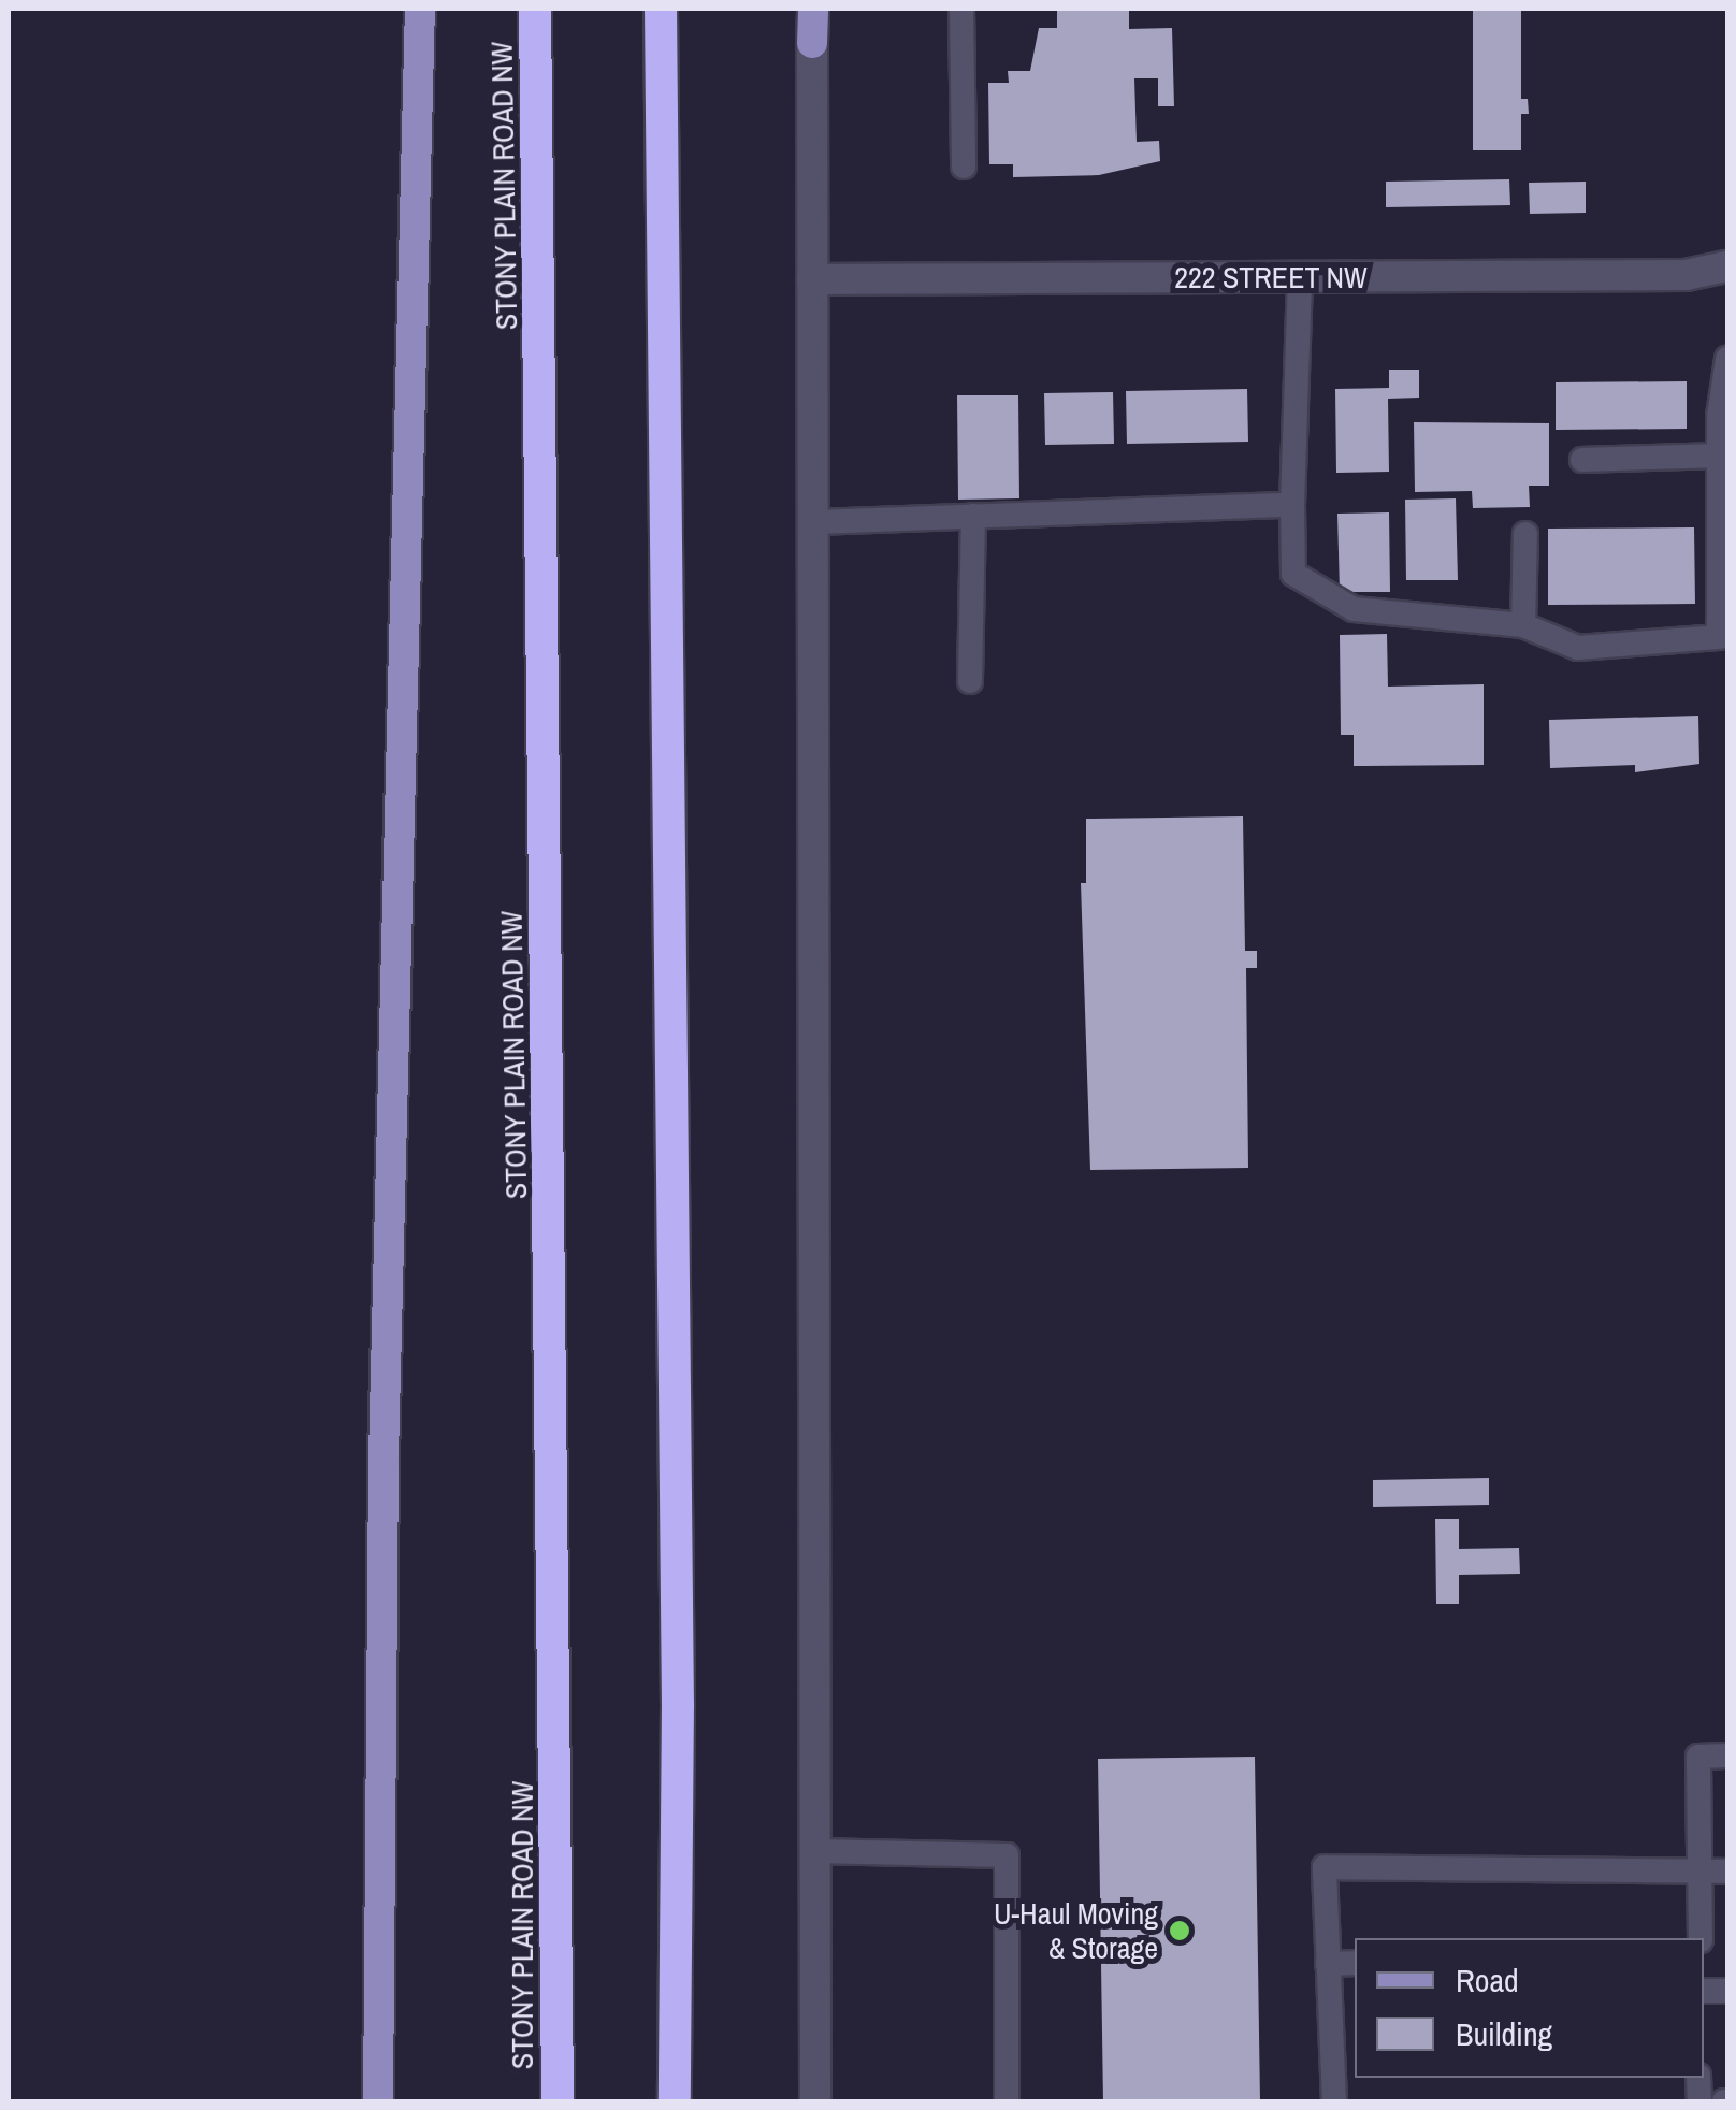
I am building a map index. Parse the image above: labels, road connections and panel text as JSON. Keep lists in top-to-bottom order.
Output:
{
  "streets": {
    "highway": ["STONY PLAIN ROAD NW"],
    "main road": ["222 STREET NW"]
  },
  "places": ["U-Haul Moving & Storage"],
  "legend": ["Road", "Building"]
}
